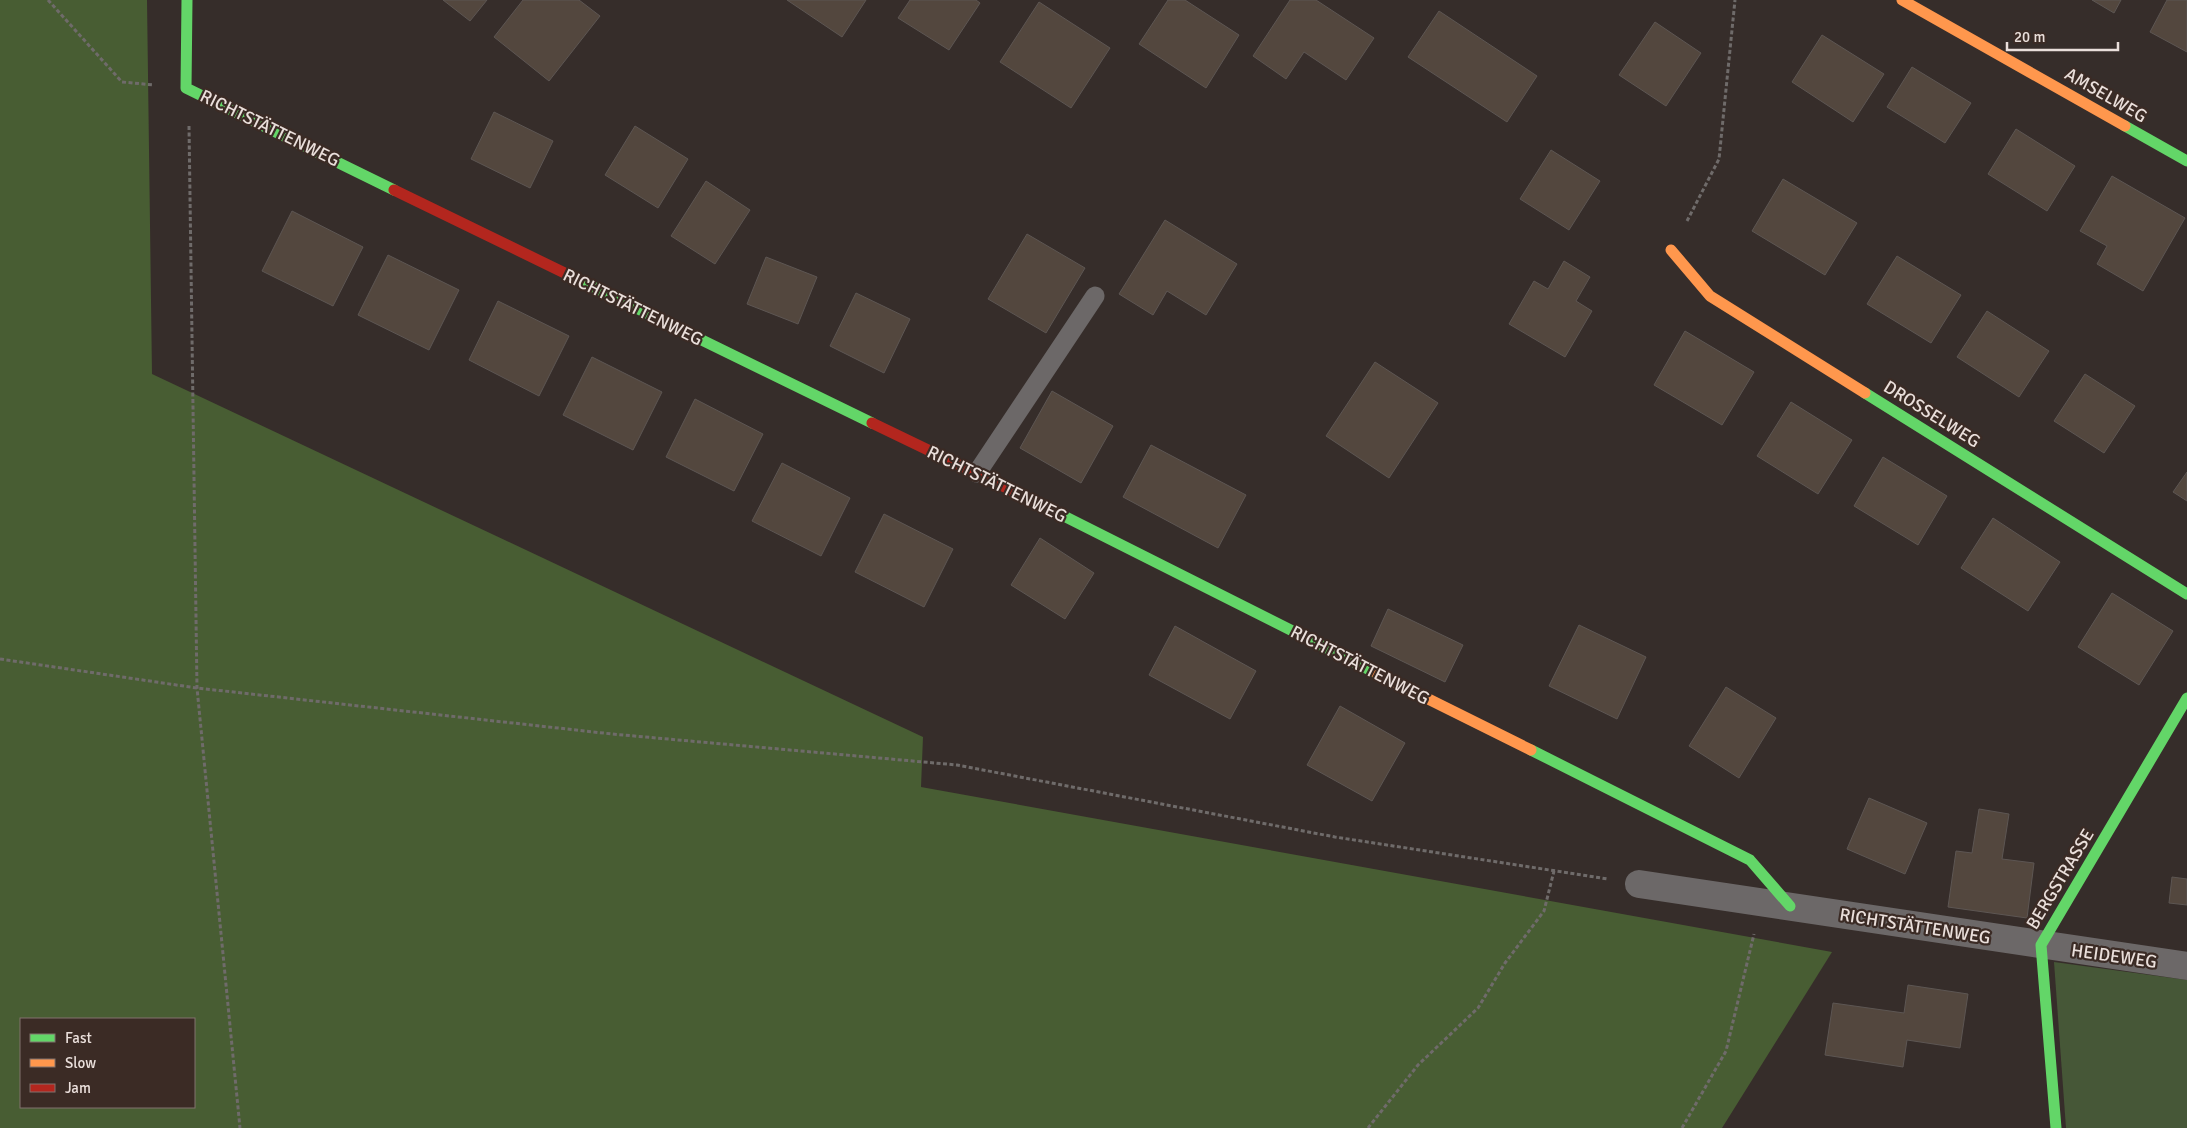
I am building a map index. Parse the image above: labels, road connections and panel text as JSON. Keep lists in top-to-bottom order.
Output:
{
  "streets": {
    "street": [
      "AMSELWEG",
      "RICHTSTÄTTENWEG",
      "DROSSELWEG",
      "BERGSTRASSE",
      "HEIDEWEG"
    ]
  },
  "crossings": [
    ["RICHTSTÄTTENWEG", "BERGSTRASSE"],
    ["RICHTSTÄTTENWEG", "HEIDEWEG"],
    ["BERGSTRASSE", "HEIDEWEG"]
  ],
  "legend": ["Fast", "Slow", "Jam"],
  "scale_bar": "20 m"
}
